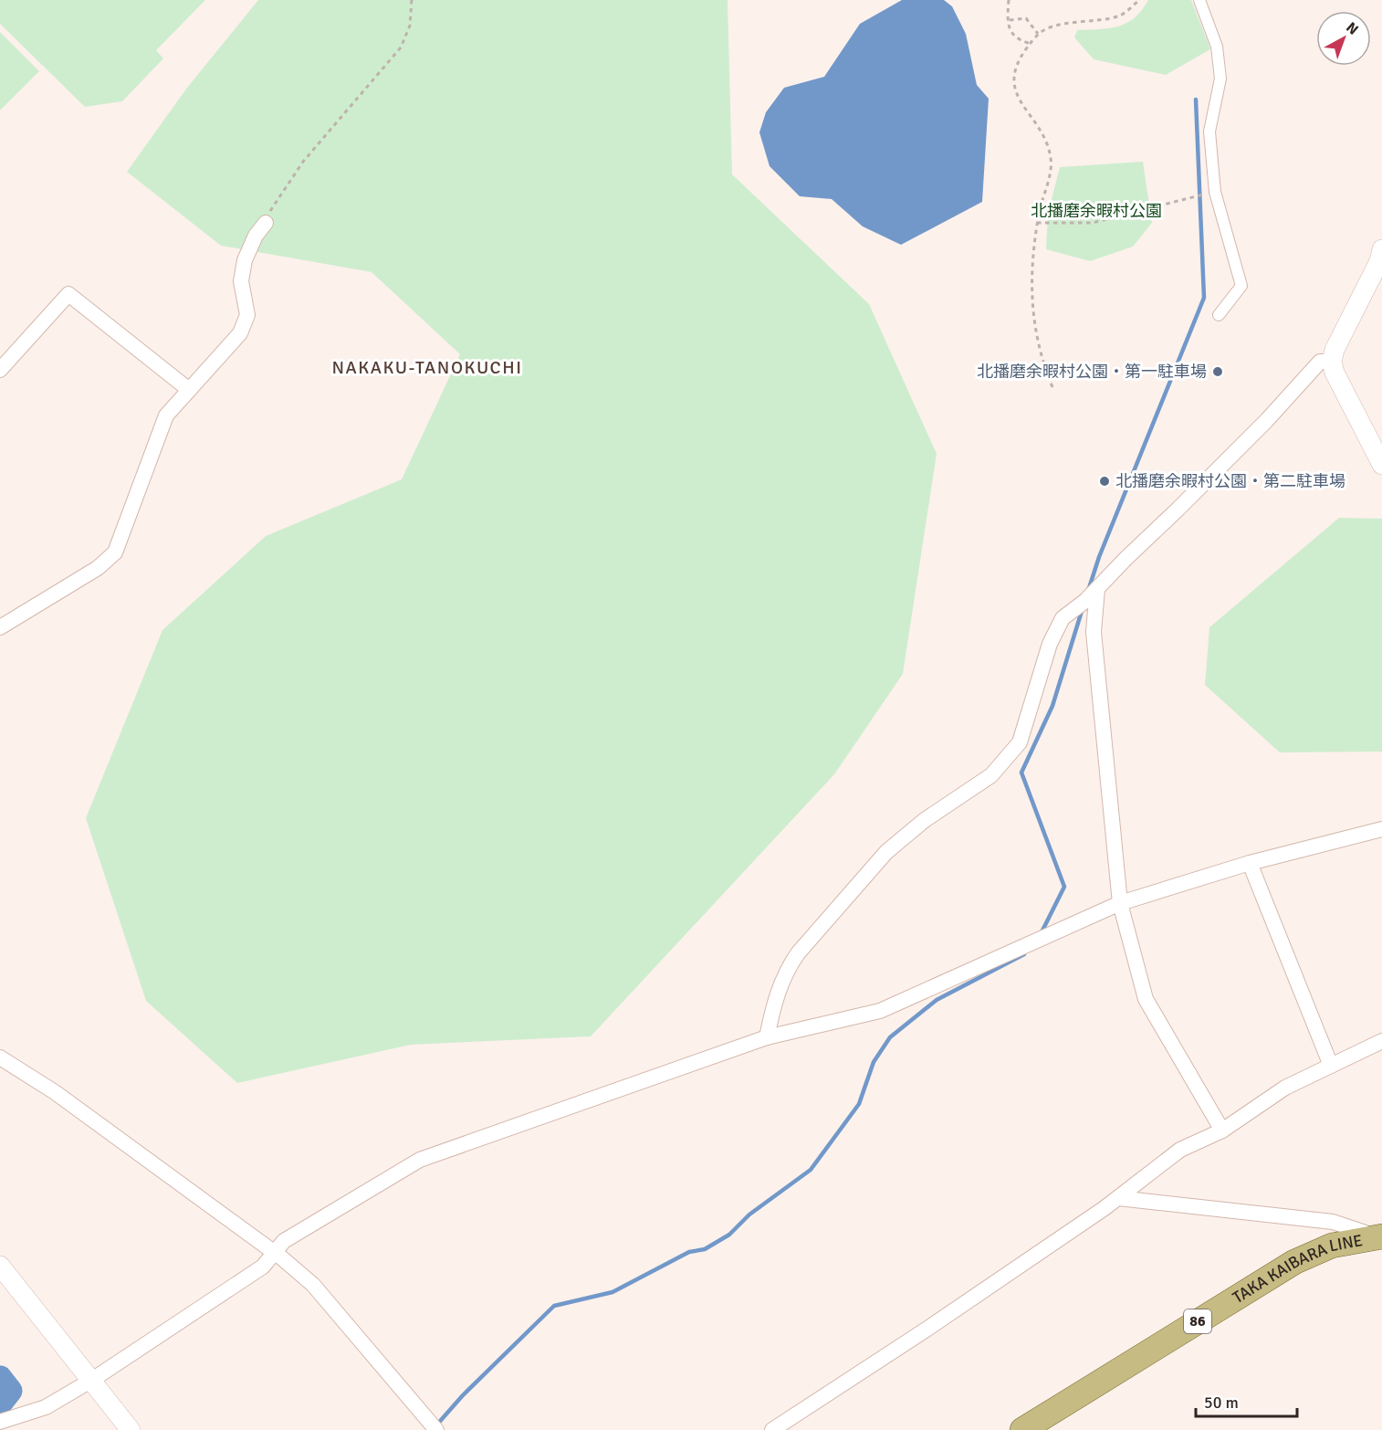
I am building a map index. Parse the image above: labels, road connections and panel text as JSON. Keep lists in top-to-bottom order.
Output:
{
  "streets": {
    "main road": ["TAKA KAIBARA LINE", "86"]
  },
  "districts": ["NAKAKU-TANOKUCHI"],
  "parks": ["北播磨余暇村公園"],
  "places": ["北播磨余暇村公園・第一駐車場", "北播磨余暇村公園・第二駐車場"],
  "scale_bar": "50 m",
  "north": "top right"
}
